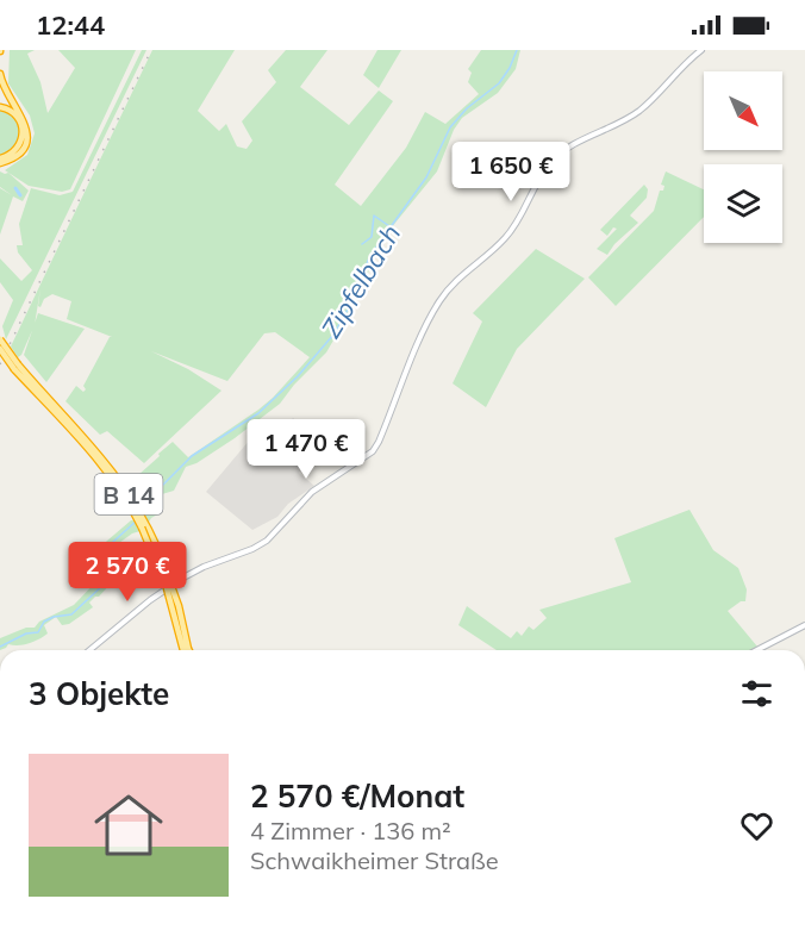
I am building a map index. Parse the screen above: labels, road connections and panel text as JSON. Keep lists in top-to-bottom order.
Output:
{
  "streets": {
    "highway": ["B 14"]
  },
  "water": ["Zipfelbach"],
  "north": "bottom right",
  "page": {
    "status": "12:44",
    "price": ["1 650 €", "1 470 €", "2 570 €"],
    "heading": "3 Objekte",
    "list": [
      {
        "name": "2 570 €/Monat",
        "note": "4 Zimmer · 136 m² · Schwaikheimer Straße"
      }
    ]
  }
}
